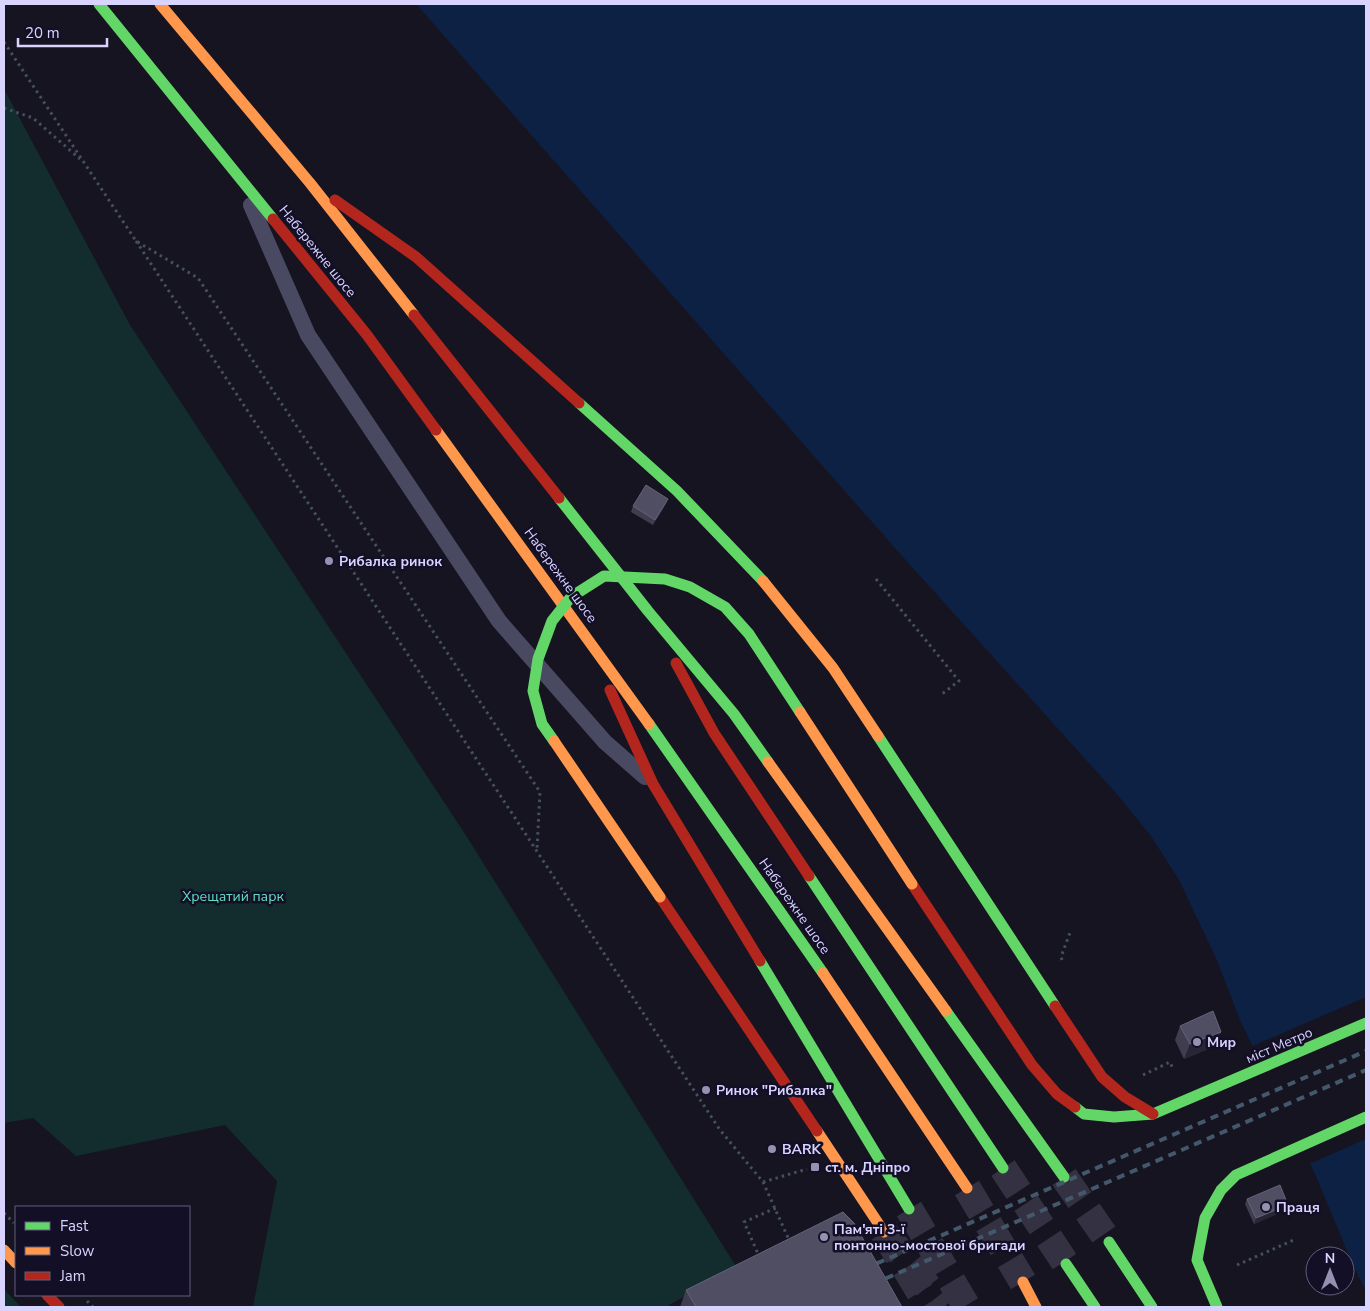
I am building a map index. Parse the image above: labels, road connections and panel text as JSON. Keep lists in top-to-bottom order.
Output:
{
  "streets": {
    "main road": ["Набережне шосе", "міст Метро"]
  },
  "parks": ["Хрещатий парк"],
  "places": {
    "other": [
      "Рибалка ринок",
      "Мир",
      "Ринок \"Рибалка\"",
      "BARK",
      "Праця",
      "Пам'яті 3-ї понтонно-мостової бригади"
    ],
    "transit": ["ст. м. Дніпро"]
  },
  "legend": ["Fast", "Slow", "Jam"],
  "scale_bar": "20 m",
  "north": "top"
}
